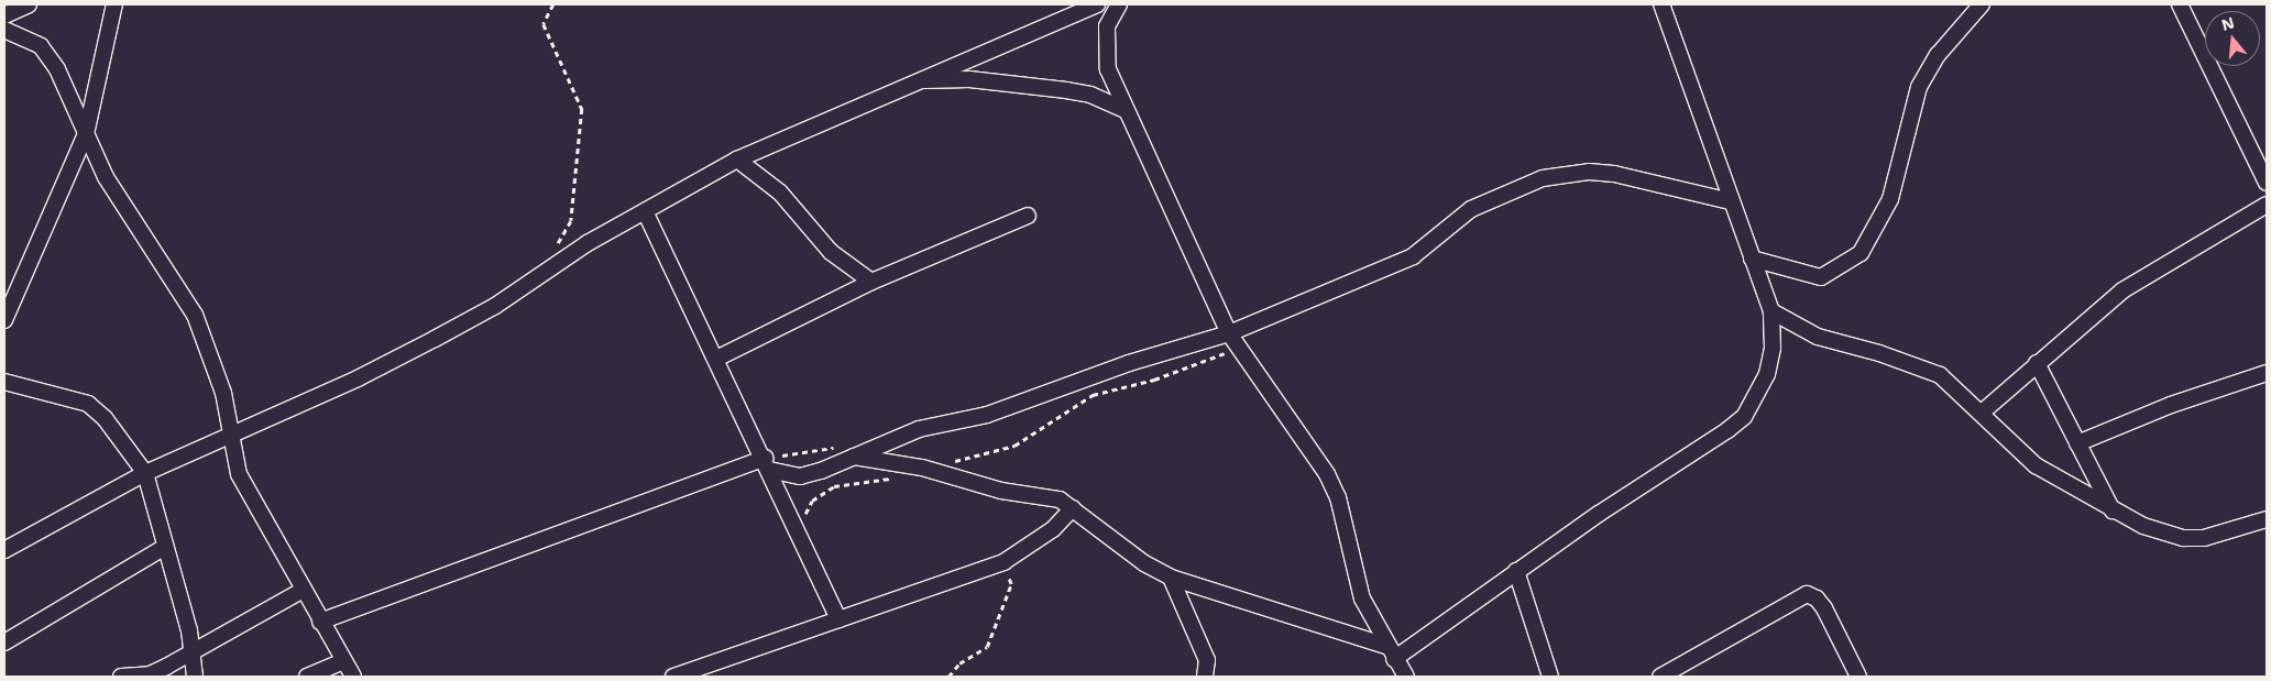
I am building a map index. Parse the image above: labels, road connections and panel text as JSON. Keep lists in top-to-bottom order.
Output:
{
  "north": "top"
}
